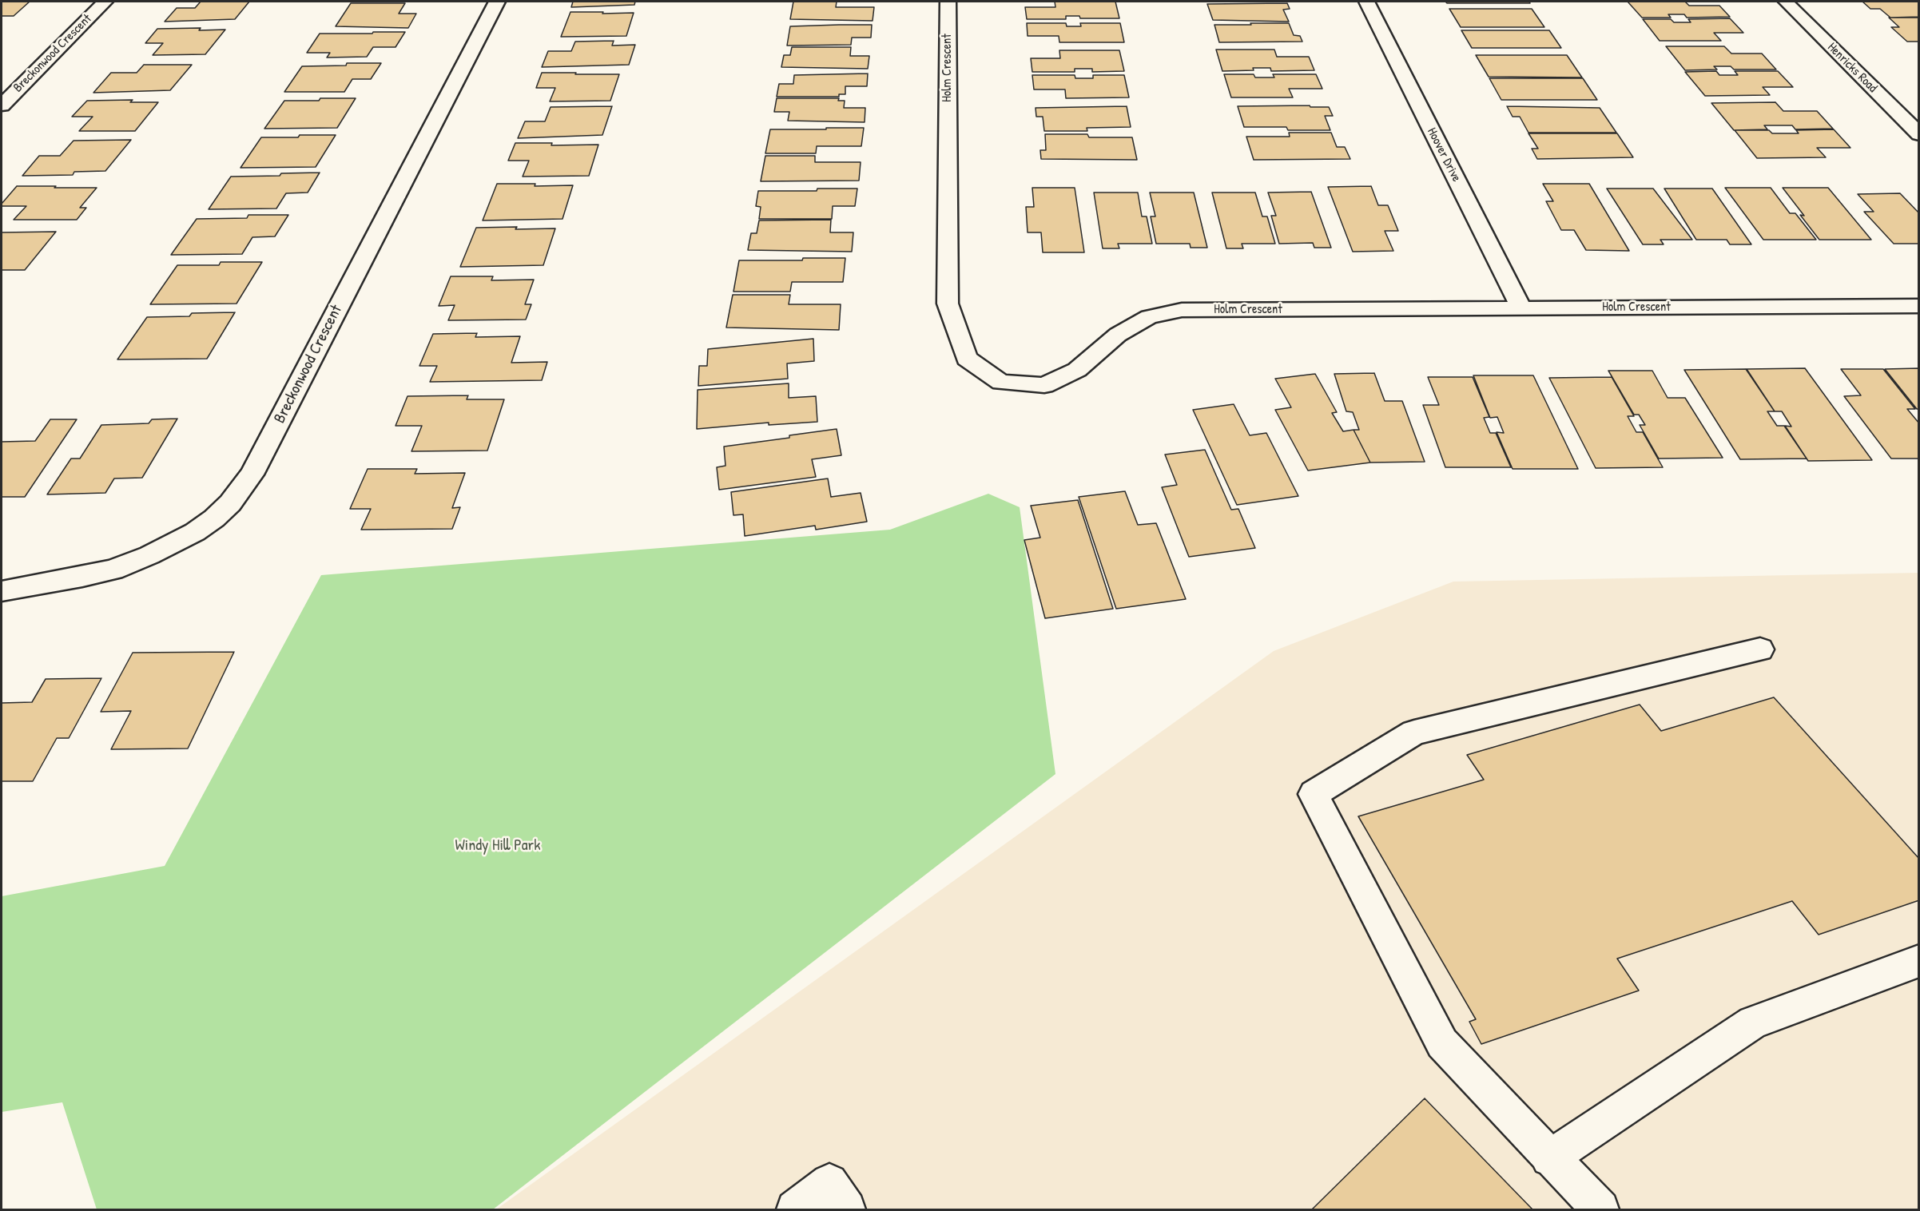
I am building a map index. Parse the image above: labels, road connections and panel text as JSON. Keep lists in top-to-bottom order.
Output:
{
  "streets": {
    "street": [
      "Breckonwood Crescent",
      "Holm Crescent",
      "Henricks Road",
      "Hoover Drive"
    ]
  },
  "crossings": [
    ["Holm Crescent", "Hoover Drive"]
  ],
  "parks": ["Windy Hill Park"]
}
